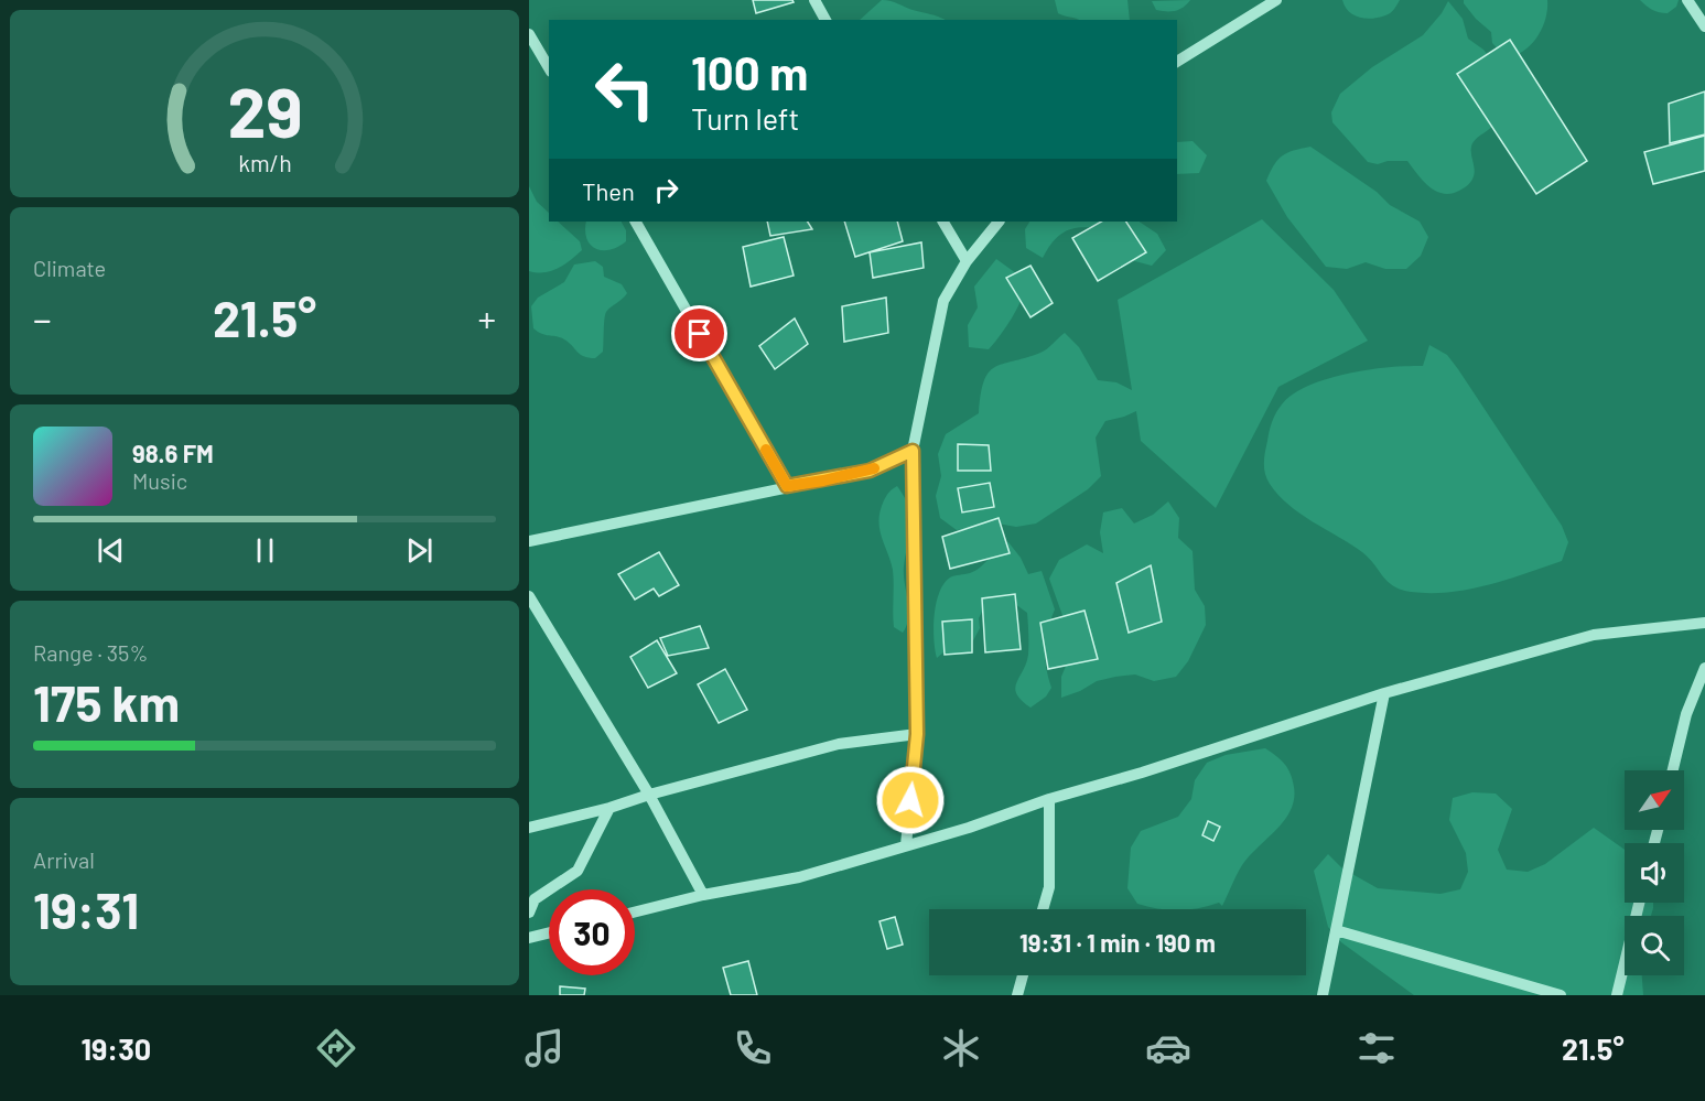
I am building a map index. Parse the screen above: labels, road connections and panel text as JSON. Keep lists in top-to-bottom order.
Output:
{
  "north": "top right",
  "page": {
    "turn": ["100 m", "Turn left"],
    "then": "Then",
    "tile": [
      "Climate",
      ["Range · 35%", "175 km"],
      ["Arrival", "19:31"]
    ],
    "heat": ["−", "21.5°", "+"],
    "song": ["98.6 FM", "Music"],
    "limit": "30",
    "trip": "19:31 · 1 min · 190 m",
    "tabs": ["19:30", "21.5°"],
    "gauge": ["29", "km/h"]
  }
}
